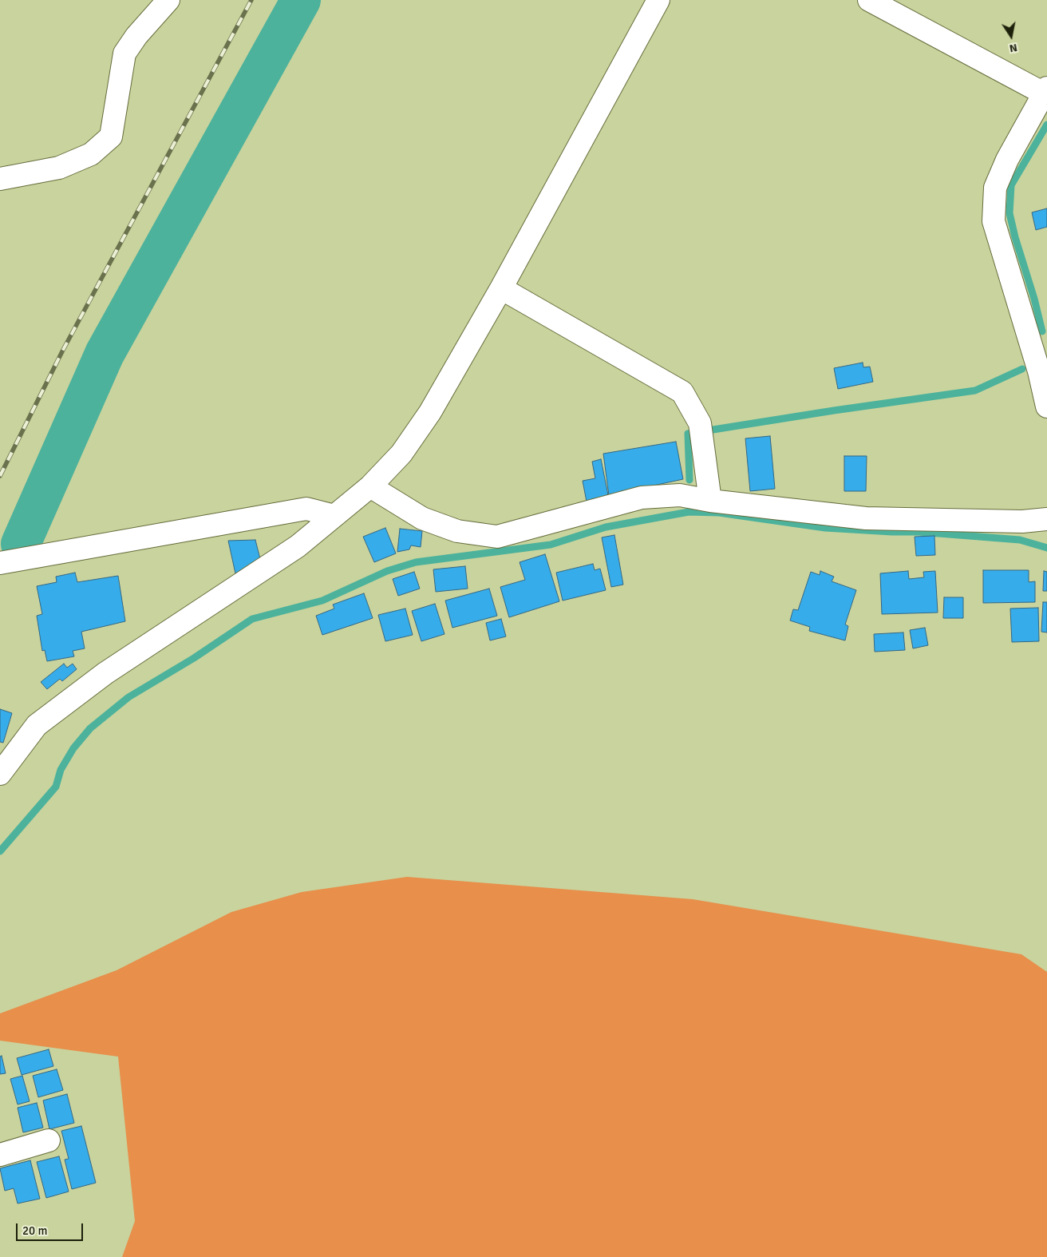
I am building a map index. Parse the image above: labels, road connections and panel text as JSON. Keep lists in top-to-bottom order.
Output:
{
  "scale_bar": "20 m",
  "north": "bottom"
}
